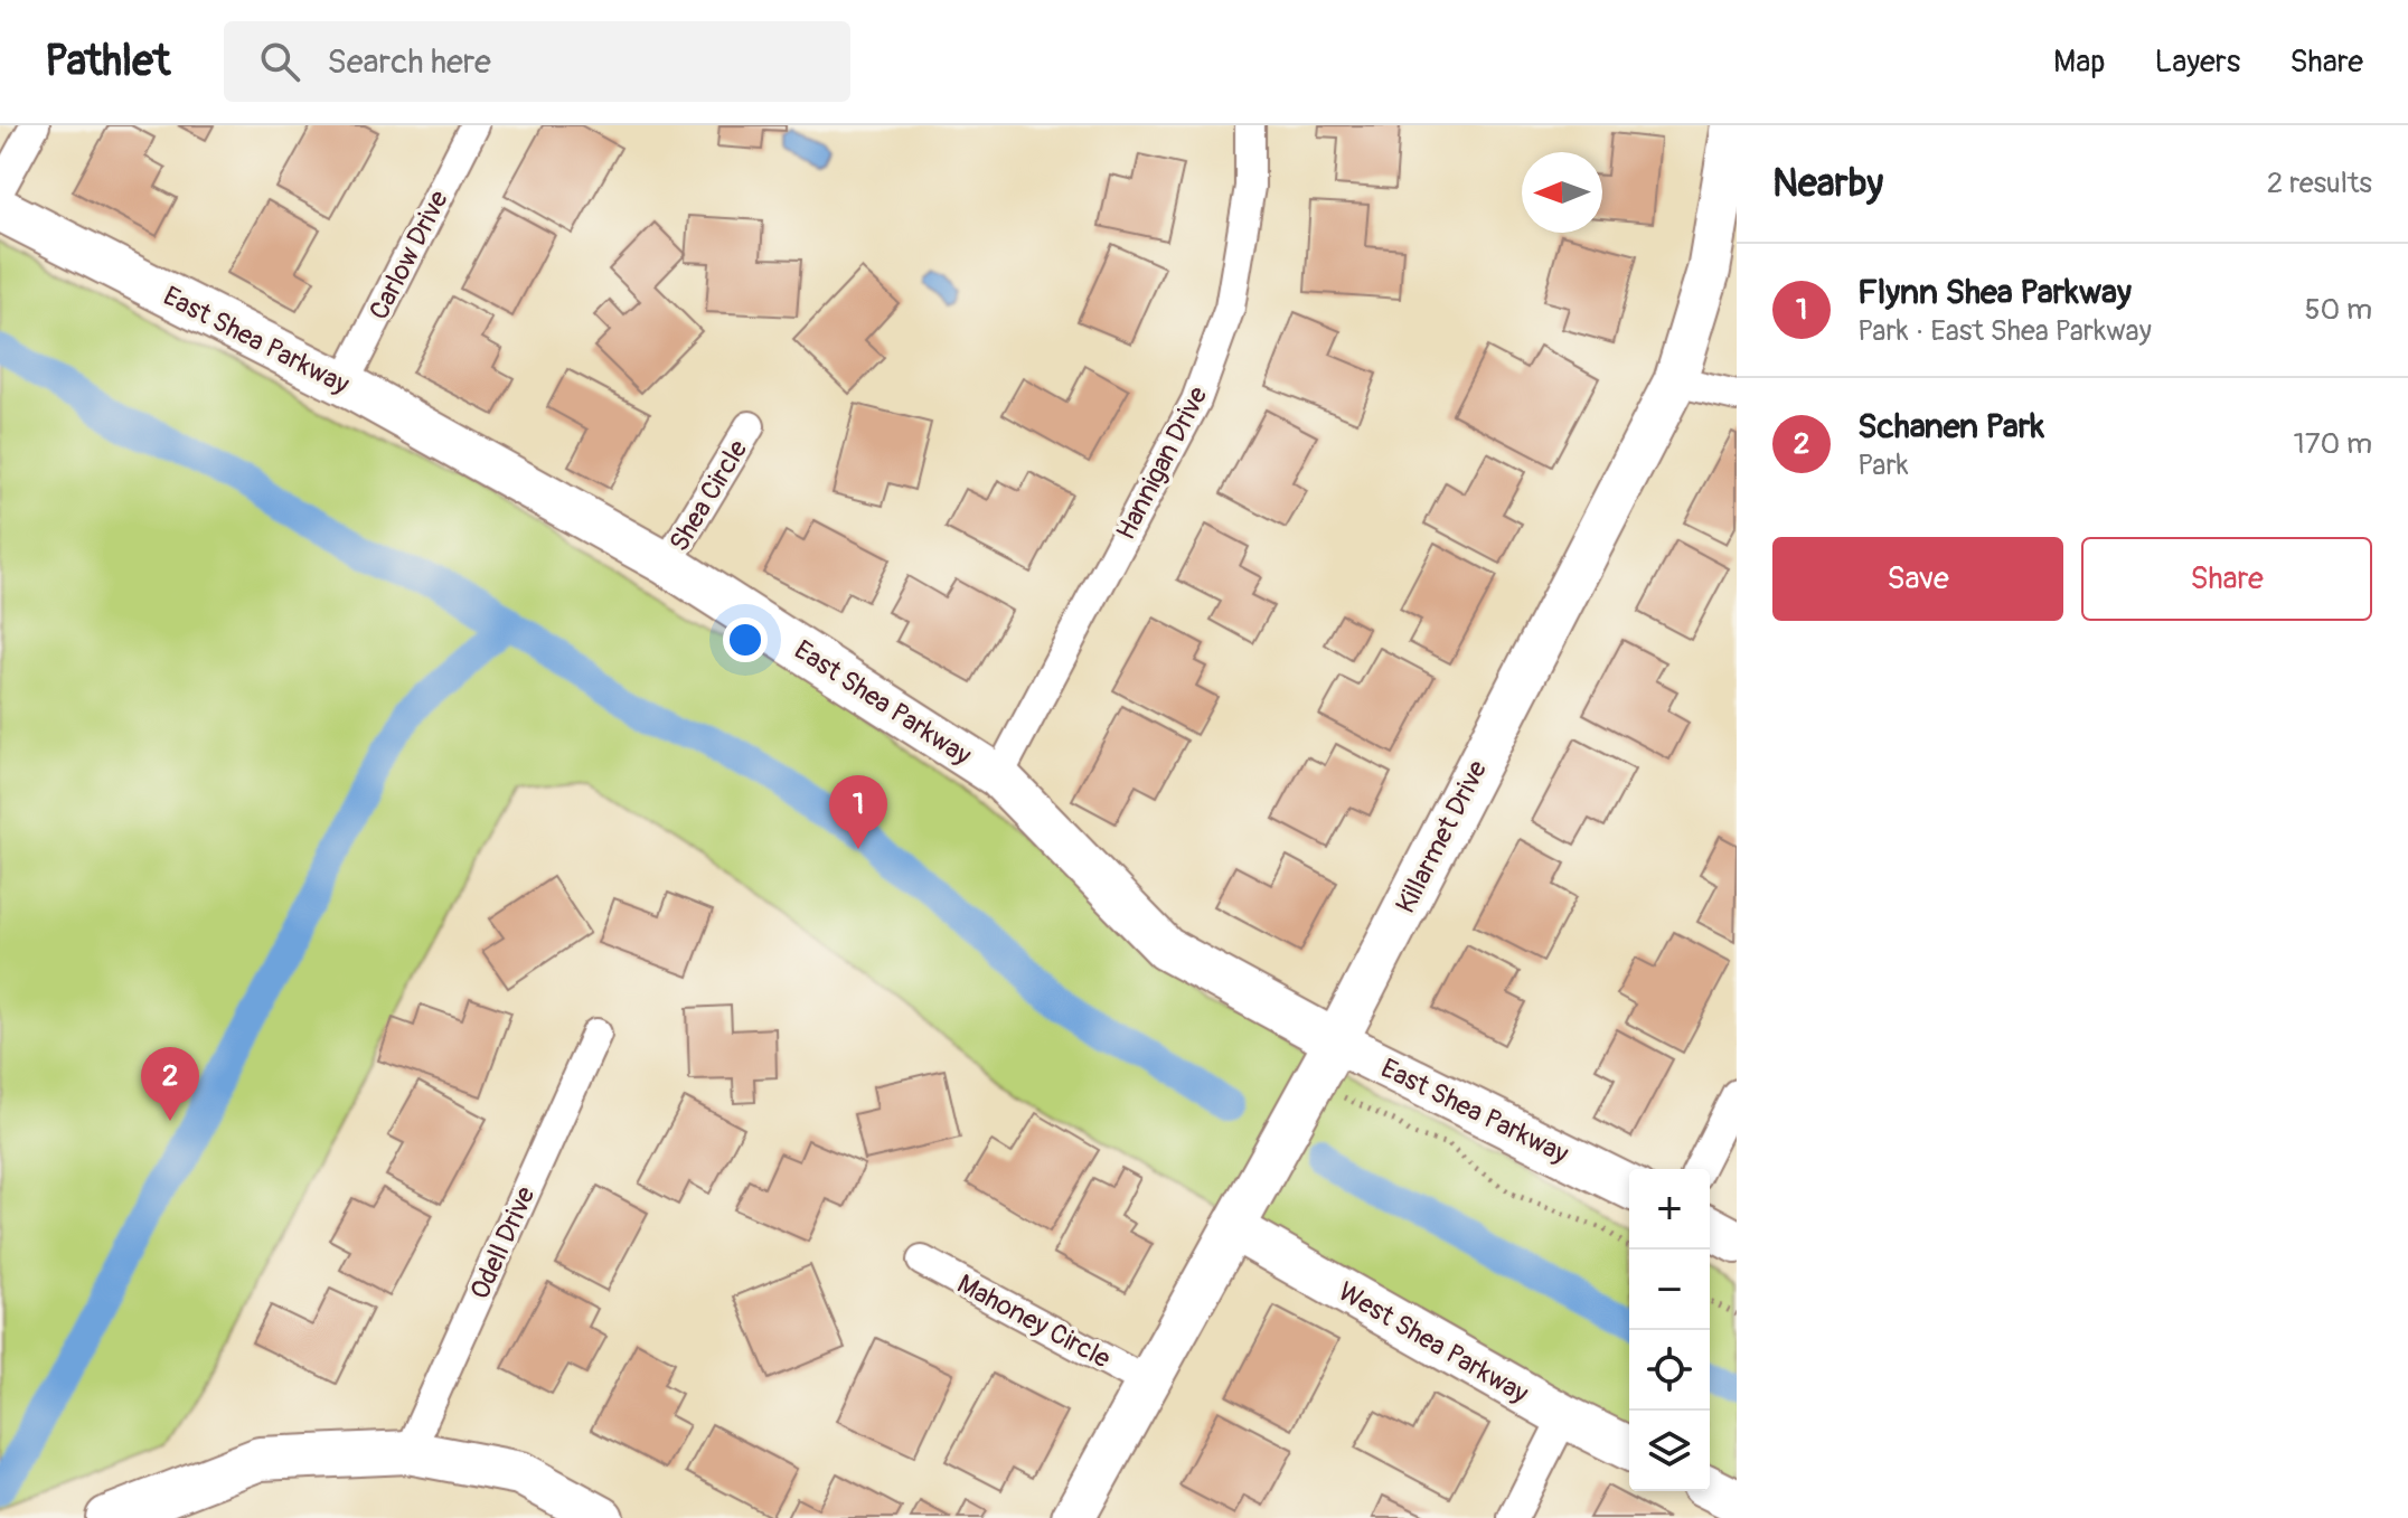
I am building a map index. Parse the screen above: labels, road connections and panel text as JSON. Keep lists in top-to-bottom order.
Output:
{
  "streets": {
    "street": [
      "Carlow Drive",
      "East Shea Parkway",
      "Hannigan Drive",
      "Shea Circle",
      "Killarmet Drive",
      "Odell Drive",
      "Mahoney Circle",
      "West Shea Parkway"
    ]
  },
  "crossings": [
    ["Carlow Drive", "East Shea Parkway"],
    ["East Shea Parkway", "Hannigan Drive"],
    ["East Shea Parkway", "Shea Circle"],
    ["East Shea Parkway", "Killarmet Drive"],
    ["Killarmet Drive", "Mahoney Circle"],
    ["Killarmet Drive", "West Shea Parkway"]
  ],
  "north": "left",
  "page": {
    "header": "Pathlet",
    "search": "Search here",
    "nav": ["Map", "Layers", "Share"],
    "heading": ["Nearby", "2 results"],
    "list": [
      {
        "mark": "1",
        "name": "Flynn Shea Parkway",
        "note": "Park · East Shea Parkway",
        "value": "50 m"
      },
      {
        "mark": "2",
        "name": "Schanen Park",
        "note": "Park",
        "value": "170 m"
      }
    ],
    "buttons": ["Save", "Share"],
    "pins": ["1", "2"],
    "map_buttons": ["+", "−"]
  }
}
